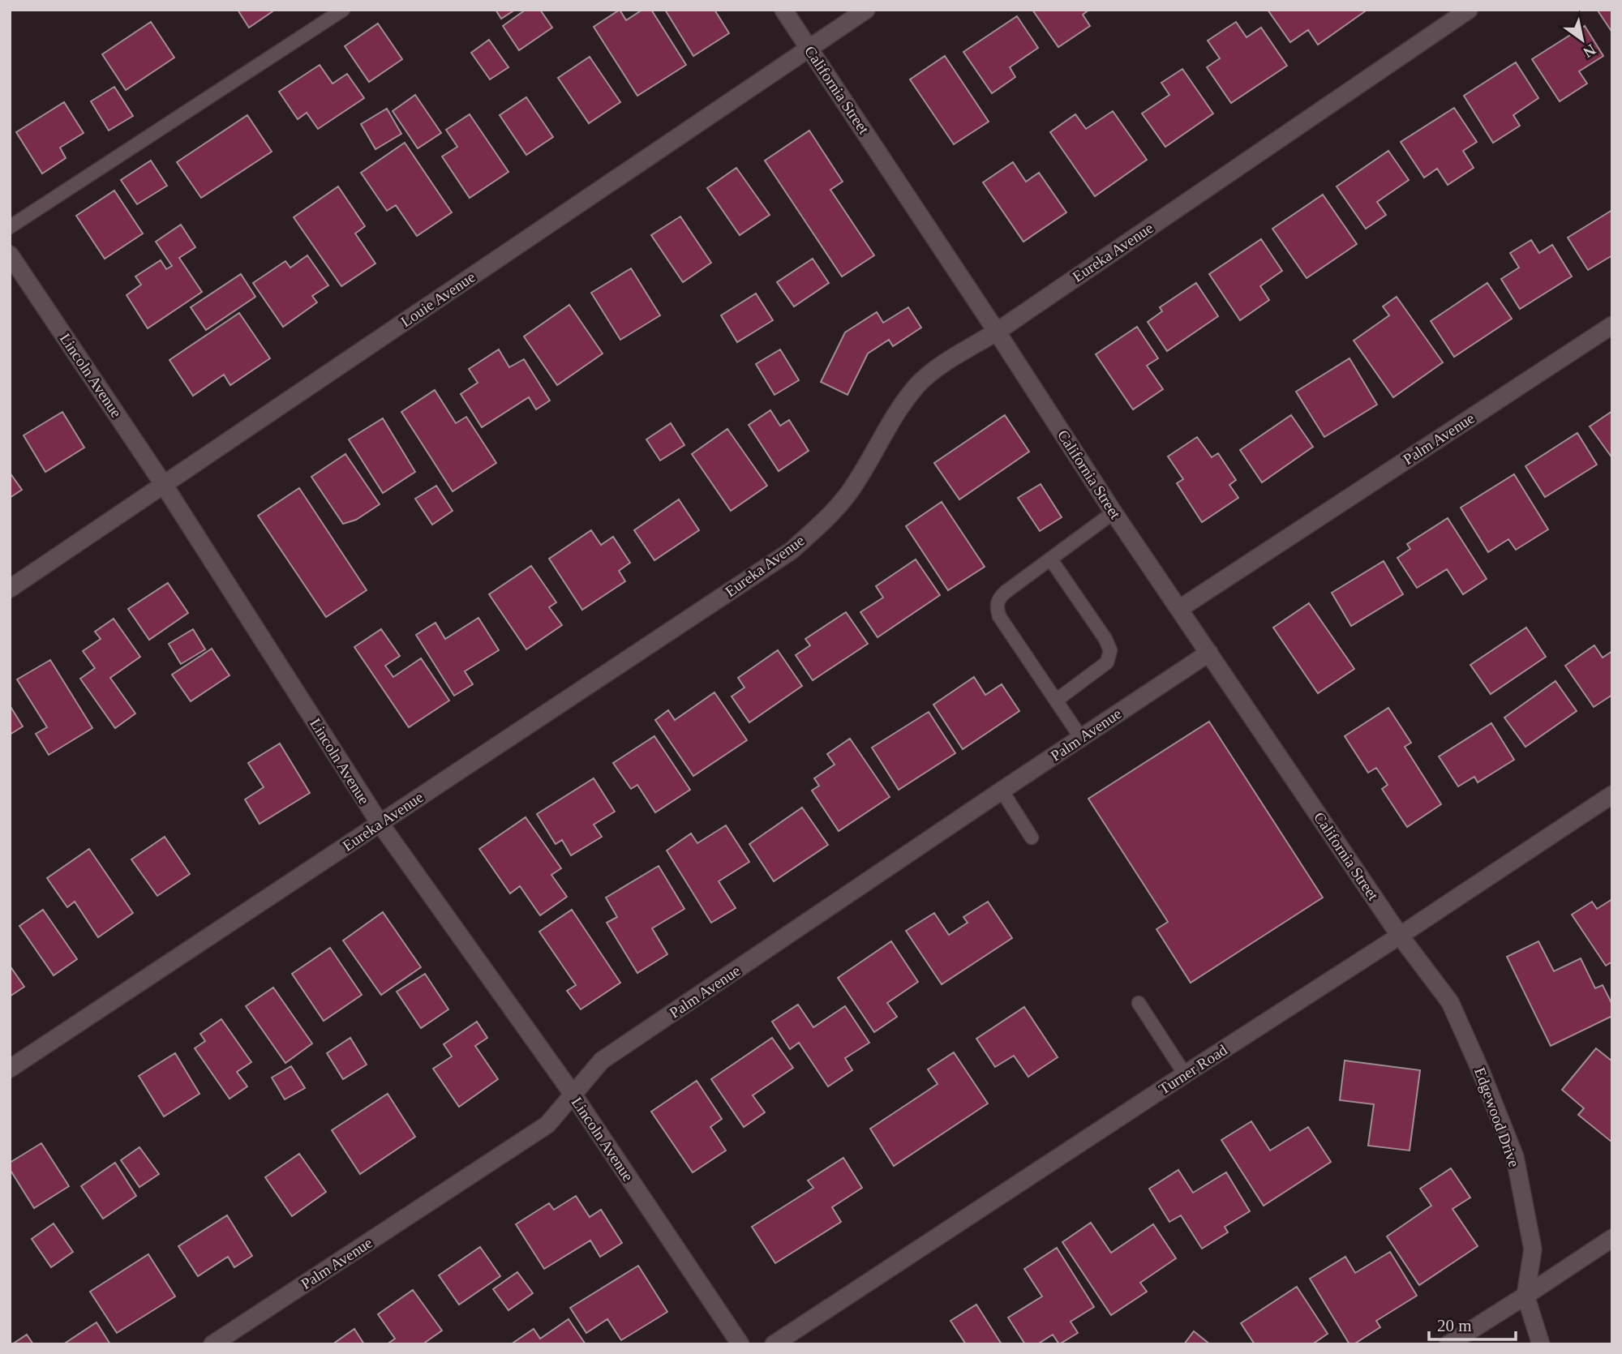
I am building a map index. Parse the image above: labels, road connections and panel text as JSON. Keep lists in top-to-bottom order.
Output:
{
  "streets": {
    "street": [
      "California Street",
      "Eureka Avenue",
      "Louie Avenue",
      "Lincoln Avenue",
      "Palm Avenue",
      "Turner Road",
      "Edgewood Drive"
    ]
  },
  "crossings": [
    ["California Street", "Eureka Avenue"],
    ["California Street", "Louie Avenue"],
    ["California Street", "Palm Avenue"],
    ["California Street", "Turner Road"],
    ["California Street", "Edgewood Drive"],
    ["Eureka Avenue", "Lincoln Avenue"],
    ["Louie Avenue", "Lincoln Avenue"],
    ["Lincoln Avenue", "Palm Avenue"],
    ["Turner Road", "Edgewood Drive"]
  ],
  "scale_bar": "20 m",
  "north": "bottom right"
}
